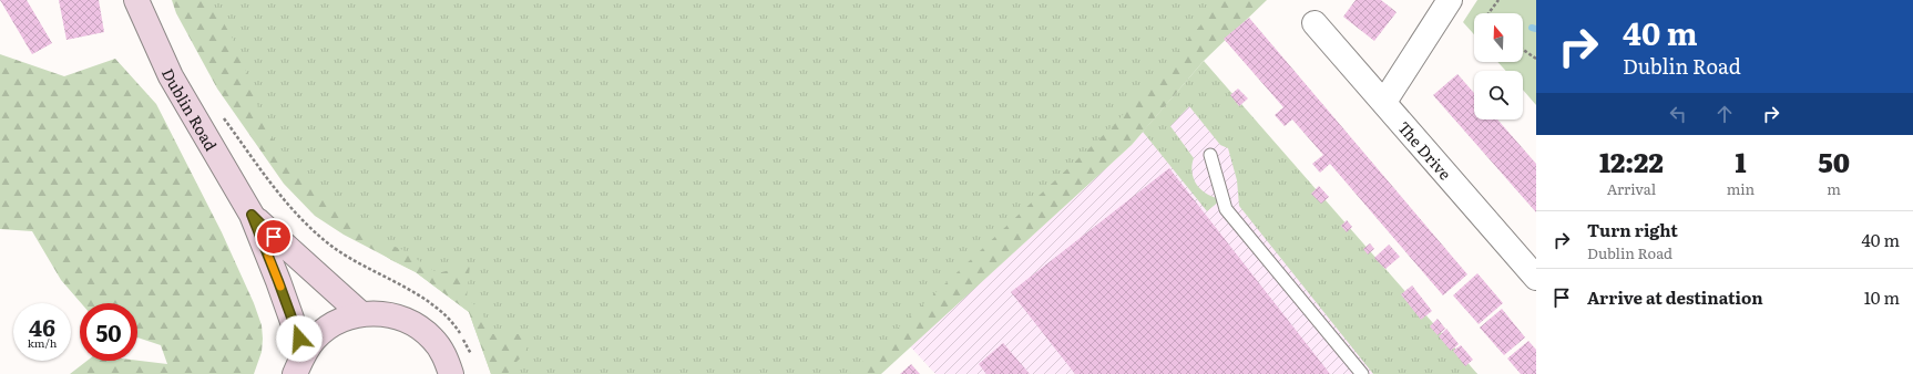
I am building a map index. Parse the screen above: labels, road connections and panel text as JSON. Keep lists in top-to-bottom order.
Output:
{
  "streets": {
    "main road": ["Dublin Road"],
    "street": ["The Drive"]
  },
  "north": "top",
  "page": {
    "turn": ["40 m", "Dublin Road"],
    "eta": [
      "12:22",
      "Arrival",
      "1",
      "min",
      "50",
      "m"
    ],
    "list": [
      {
        "name": "Turn right",
        "note": "Dublin Road",
        "value": "40 m"
      },
      {
        "name": "Arrive at destination",
        "value": "10 m"
      }
    ],
    "speed": "46 km/h",
    "limit": "50"
  }
}
